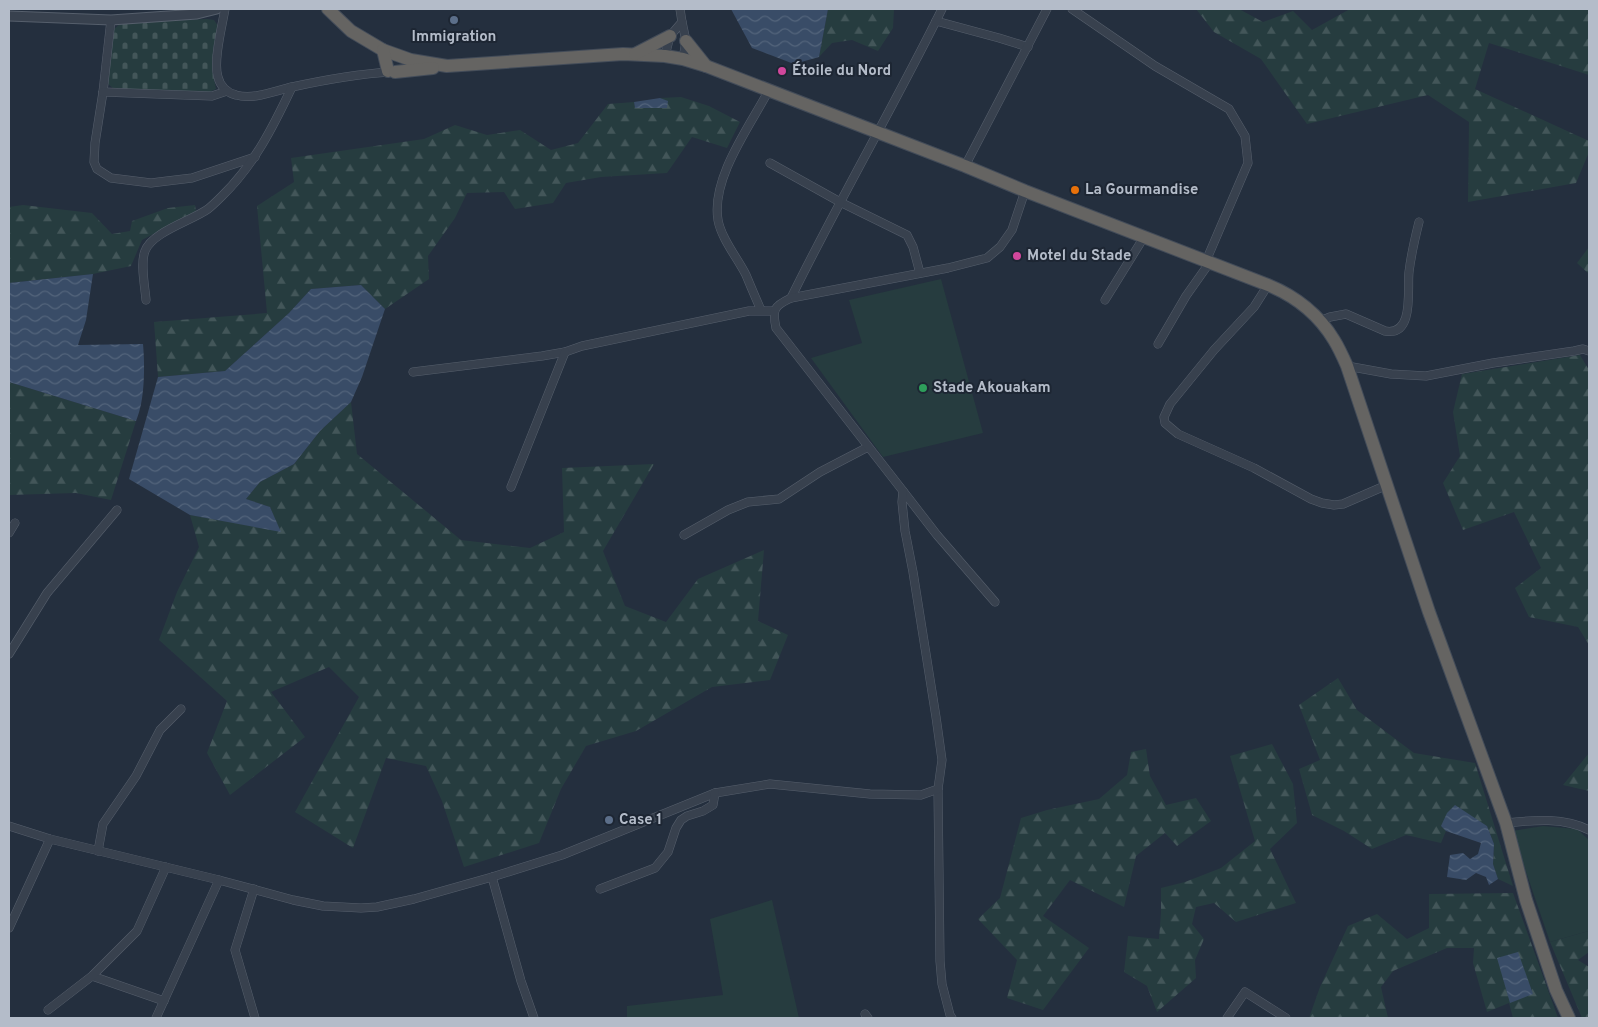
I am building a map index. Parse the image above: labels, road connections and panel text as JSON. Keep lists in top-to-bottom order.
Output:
{
  "places": [
    "Immigration",
    "Étoile du Nord",
    "La Gourmandise",
    "Motel du Stade",
    "Stade Akouakam",
    "Case 1"
  ]
}
